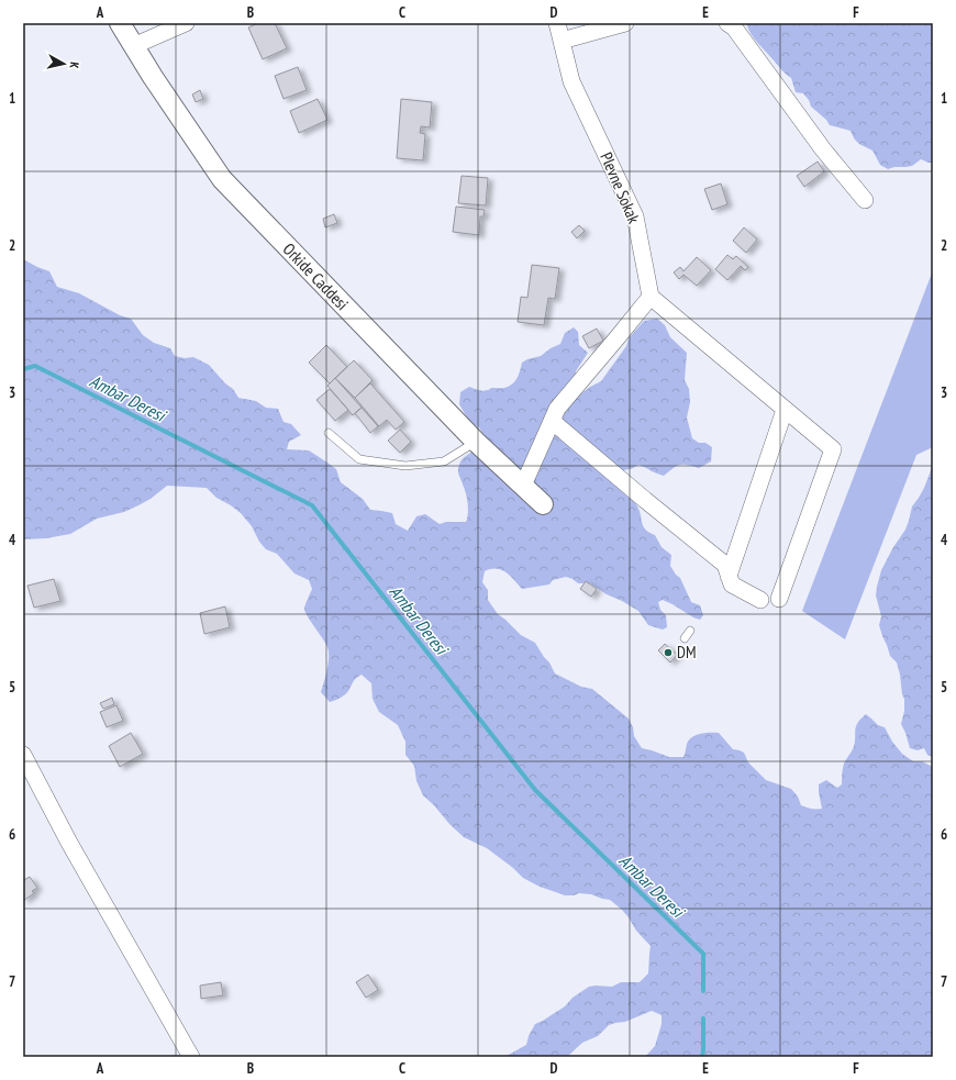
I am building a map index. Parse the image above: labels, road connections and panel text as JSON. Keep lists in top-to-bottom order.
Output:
{
  "streets": {
    "street": ["Plevne Sokak", "Orkide Caddesi"]
  },
  "water": ["Ambar Deresi"],
  "places": ["DM"],
  "north": "right",
  "grid": {
    "columns": [
      "A",
      "B",
      "C",
      "D",
      "E",
      "F"
    ],
    "rows": [
      "1",
      "2",
      "3",
      "4",
      "5",
      "6",
      "7"
    ]
  }
}
